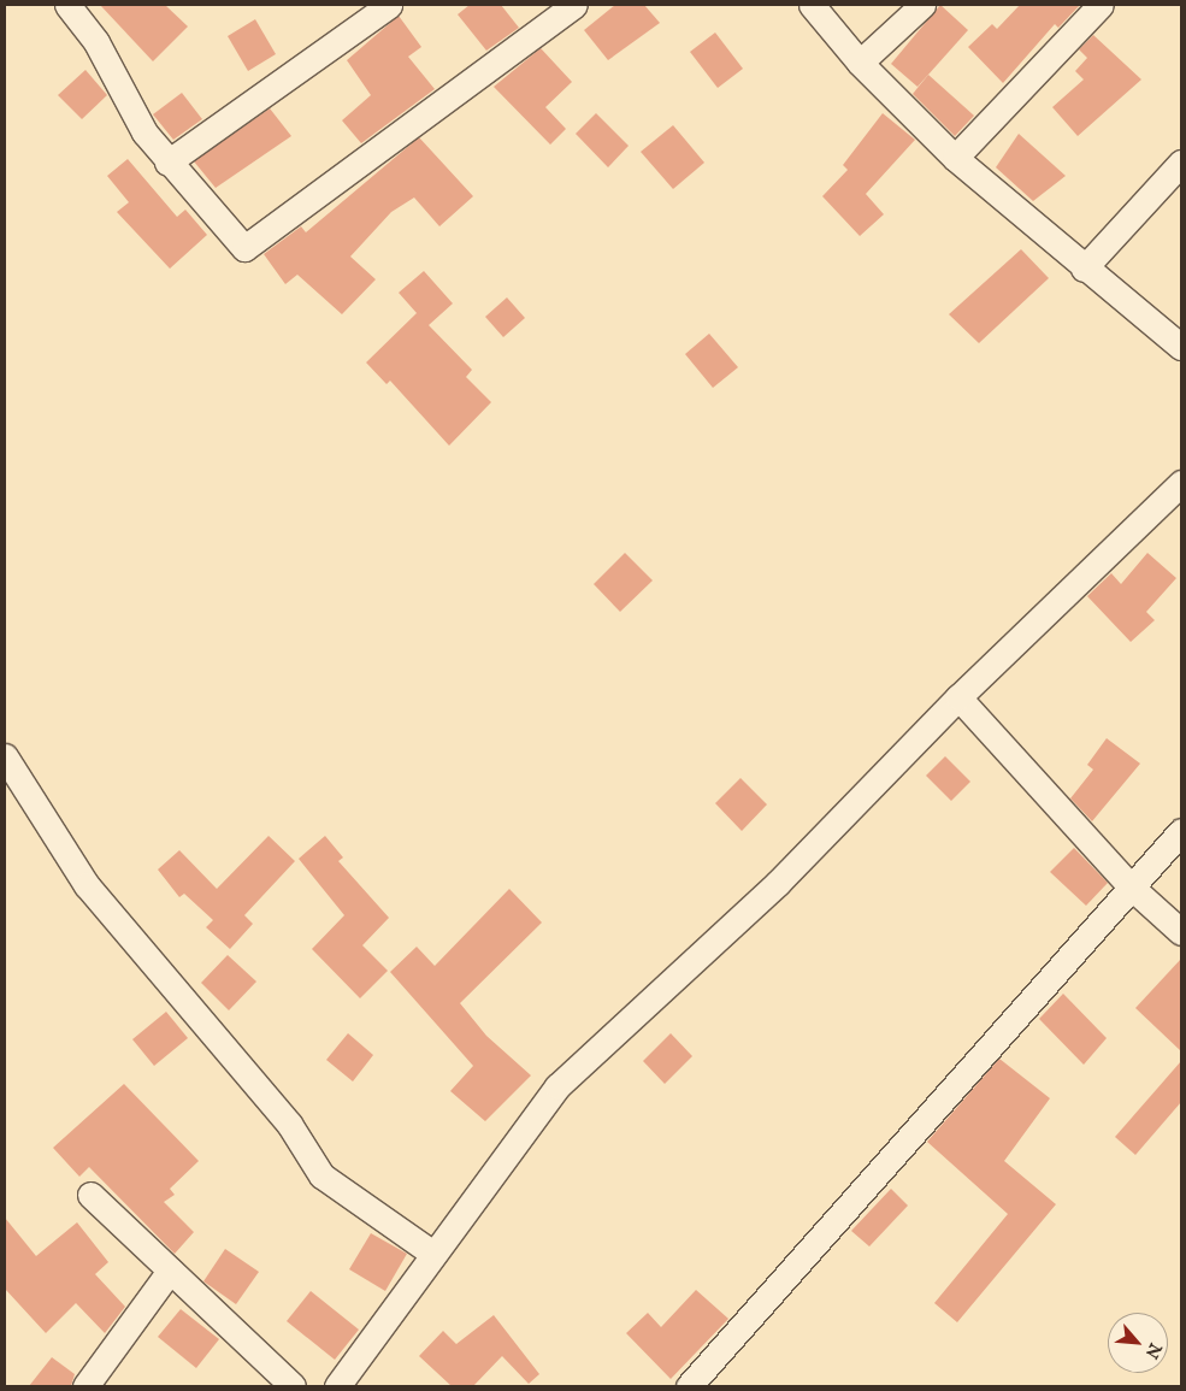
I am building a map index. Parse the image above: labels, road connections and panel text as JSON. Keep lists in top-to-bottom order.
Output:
{
  "north": "bottom right"
}
